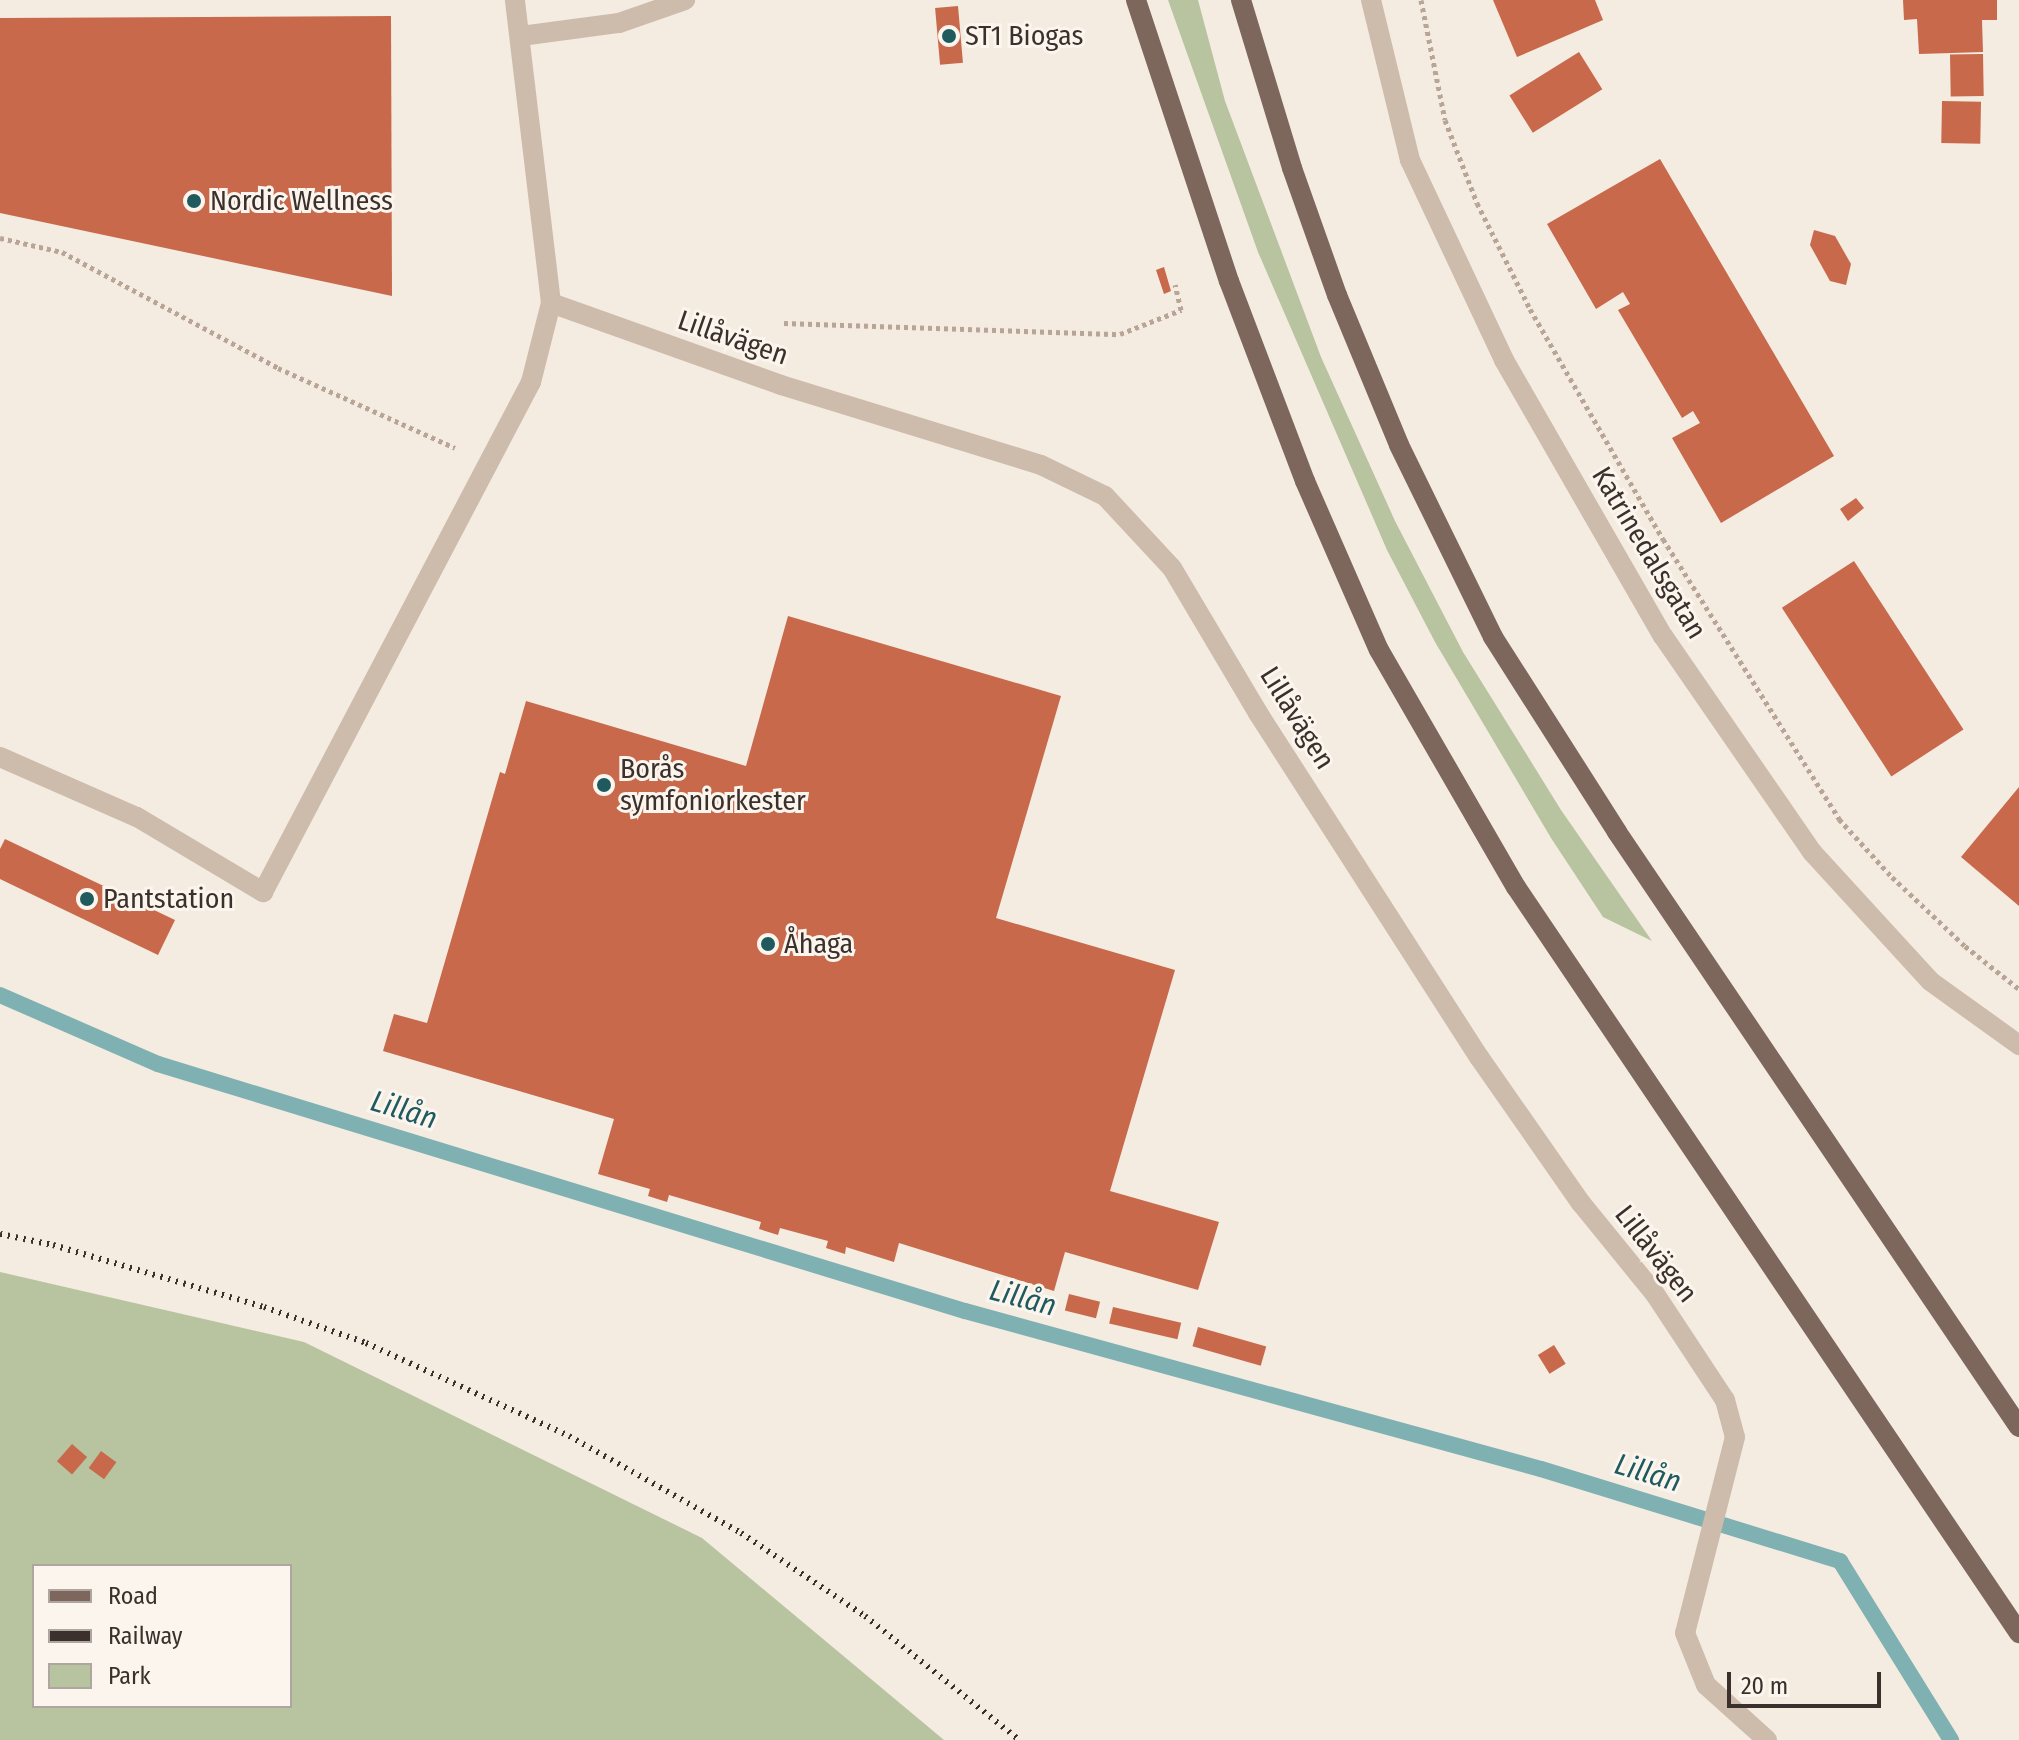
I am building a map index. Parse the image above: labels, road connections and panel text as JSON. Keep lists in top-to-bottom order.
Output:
{
  "streets": {
    "street": ["Lillåvägen", "Katrinedalsgatan"]
  },
  "water": ["Lillån"],
  "places": [
    "ST1 Biogas",
    "Nordic Wellness",
    "Borås symfoniorkester",
    "Pantstation",
    "Åhaga"
  ],
  "legend": ["Road", "Railway", "Park"],
  "scale_bar": "20 m"
}
